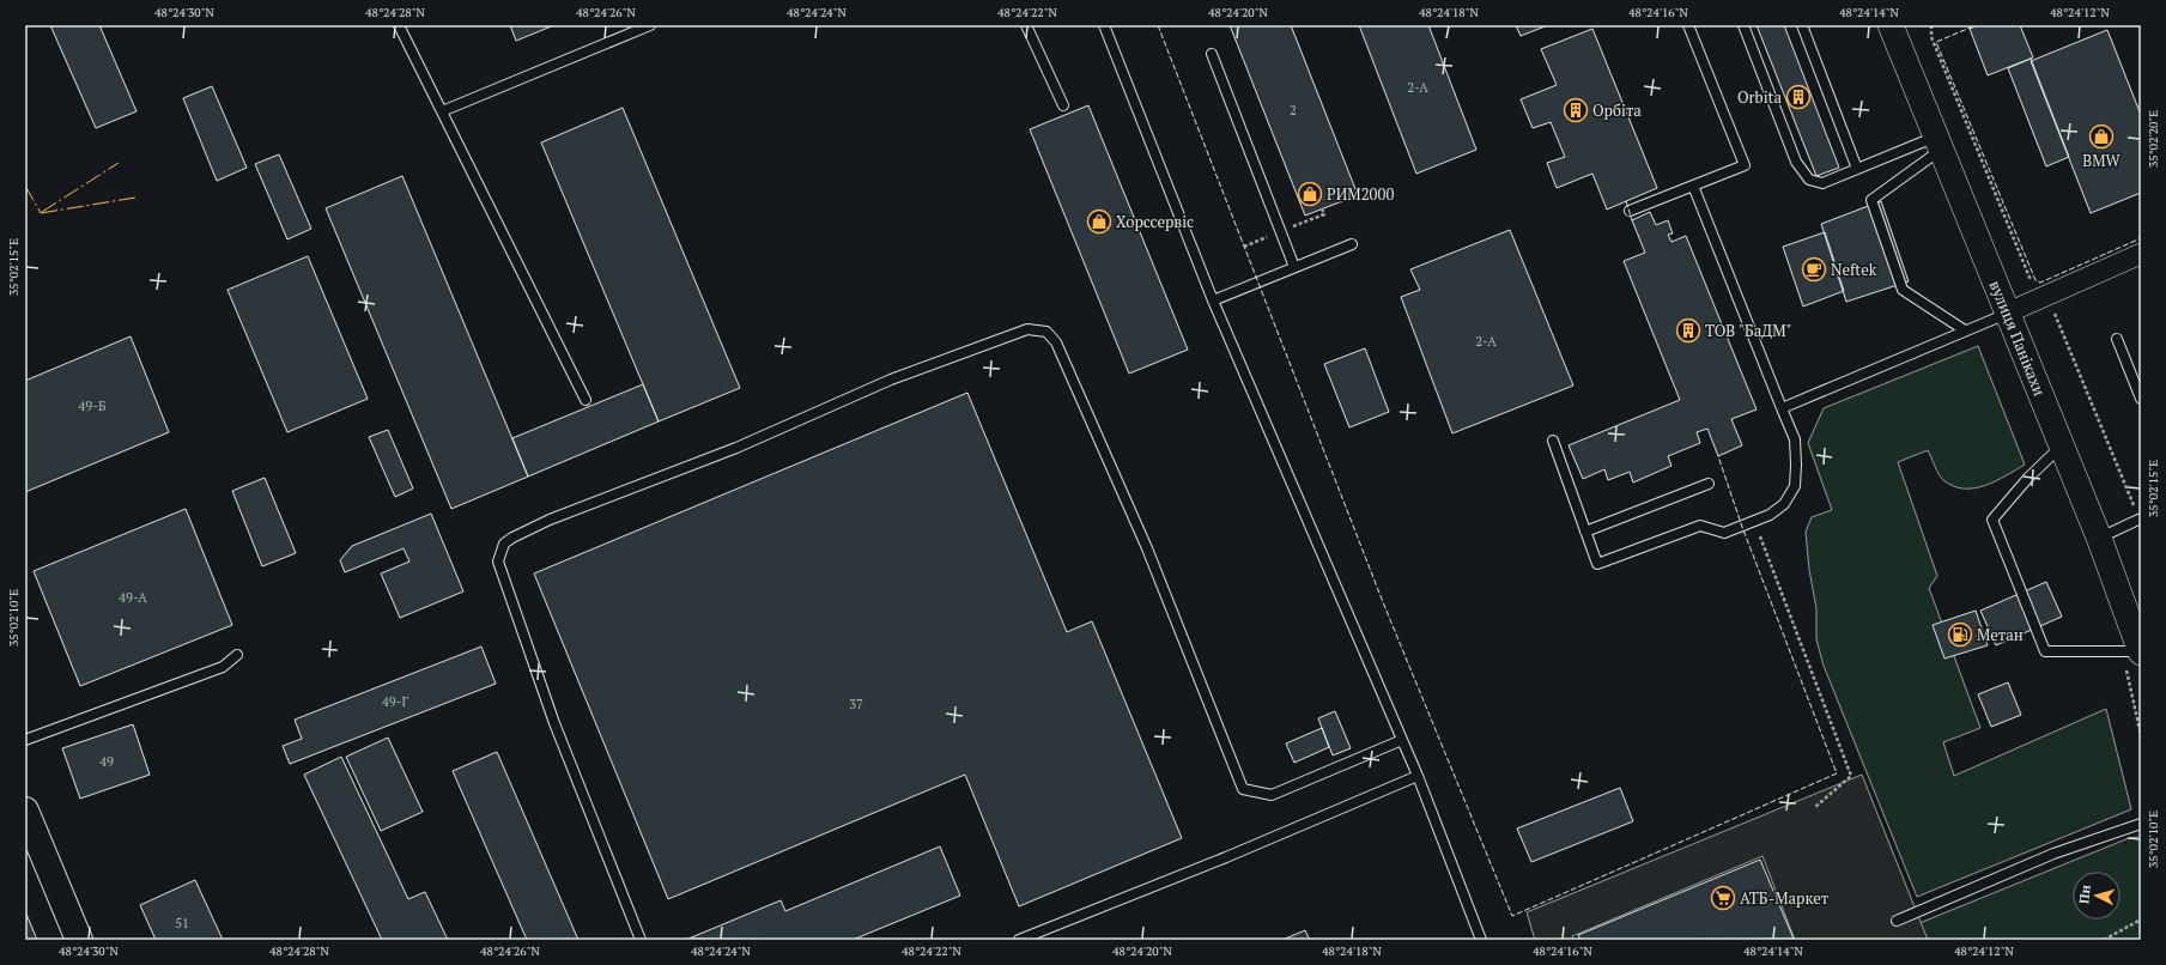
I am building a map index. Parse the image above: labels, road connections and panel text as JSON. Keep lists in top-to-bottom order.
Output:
{
  "streets": {
    "street": ["вулиця Панікахи"]
  },
  "places": {
    "building": ["Orbita", "Орбіта", "ТОВ \"БаДМ\""],
    "shop": ["BMW", "РИМ2000", "Хорссервіс"],
    "cafe": ["Neftek"],
    "fuel station": ["Метан"],
    "supermarket": ["АТБ-Маркет"]
  },
  "house_numbers": [
    "2-А",
    "2",
    "2-А",
    "49-Б",
    "49-А",
    "49-Г",
    "37",
    "49",
    "51"
  ],
  "north": "left",
  "coordinates": [
    "48°24'30\"N",
    "48°24'28\"N",
    "48°24'26\"N",
    "48°24'24\"N",
    "48°24'22\"N",
    "48°24'20\"N",
    "48°24'18\"N",
    "48°24'16\"N",
    "48°24'14\"N",
    "48°24'12\"N",
    "35°02'20\"E",
    "35°02'15\"E",
    "35°02'10\"E"
  ]
}
